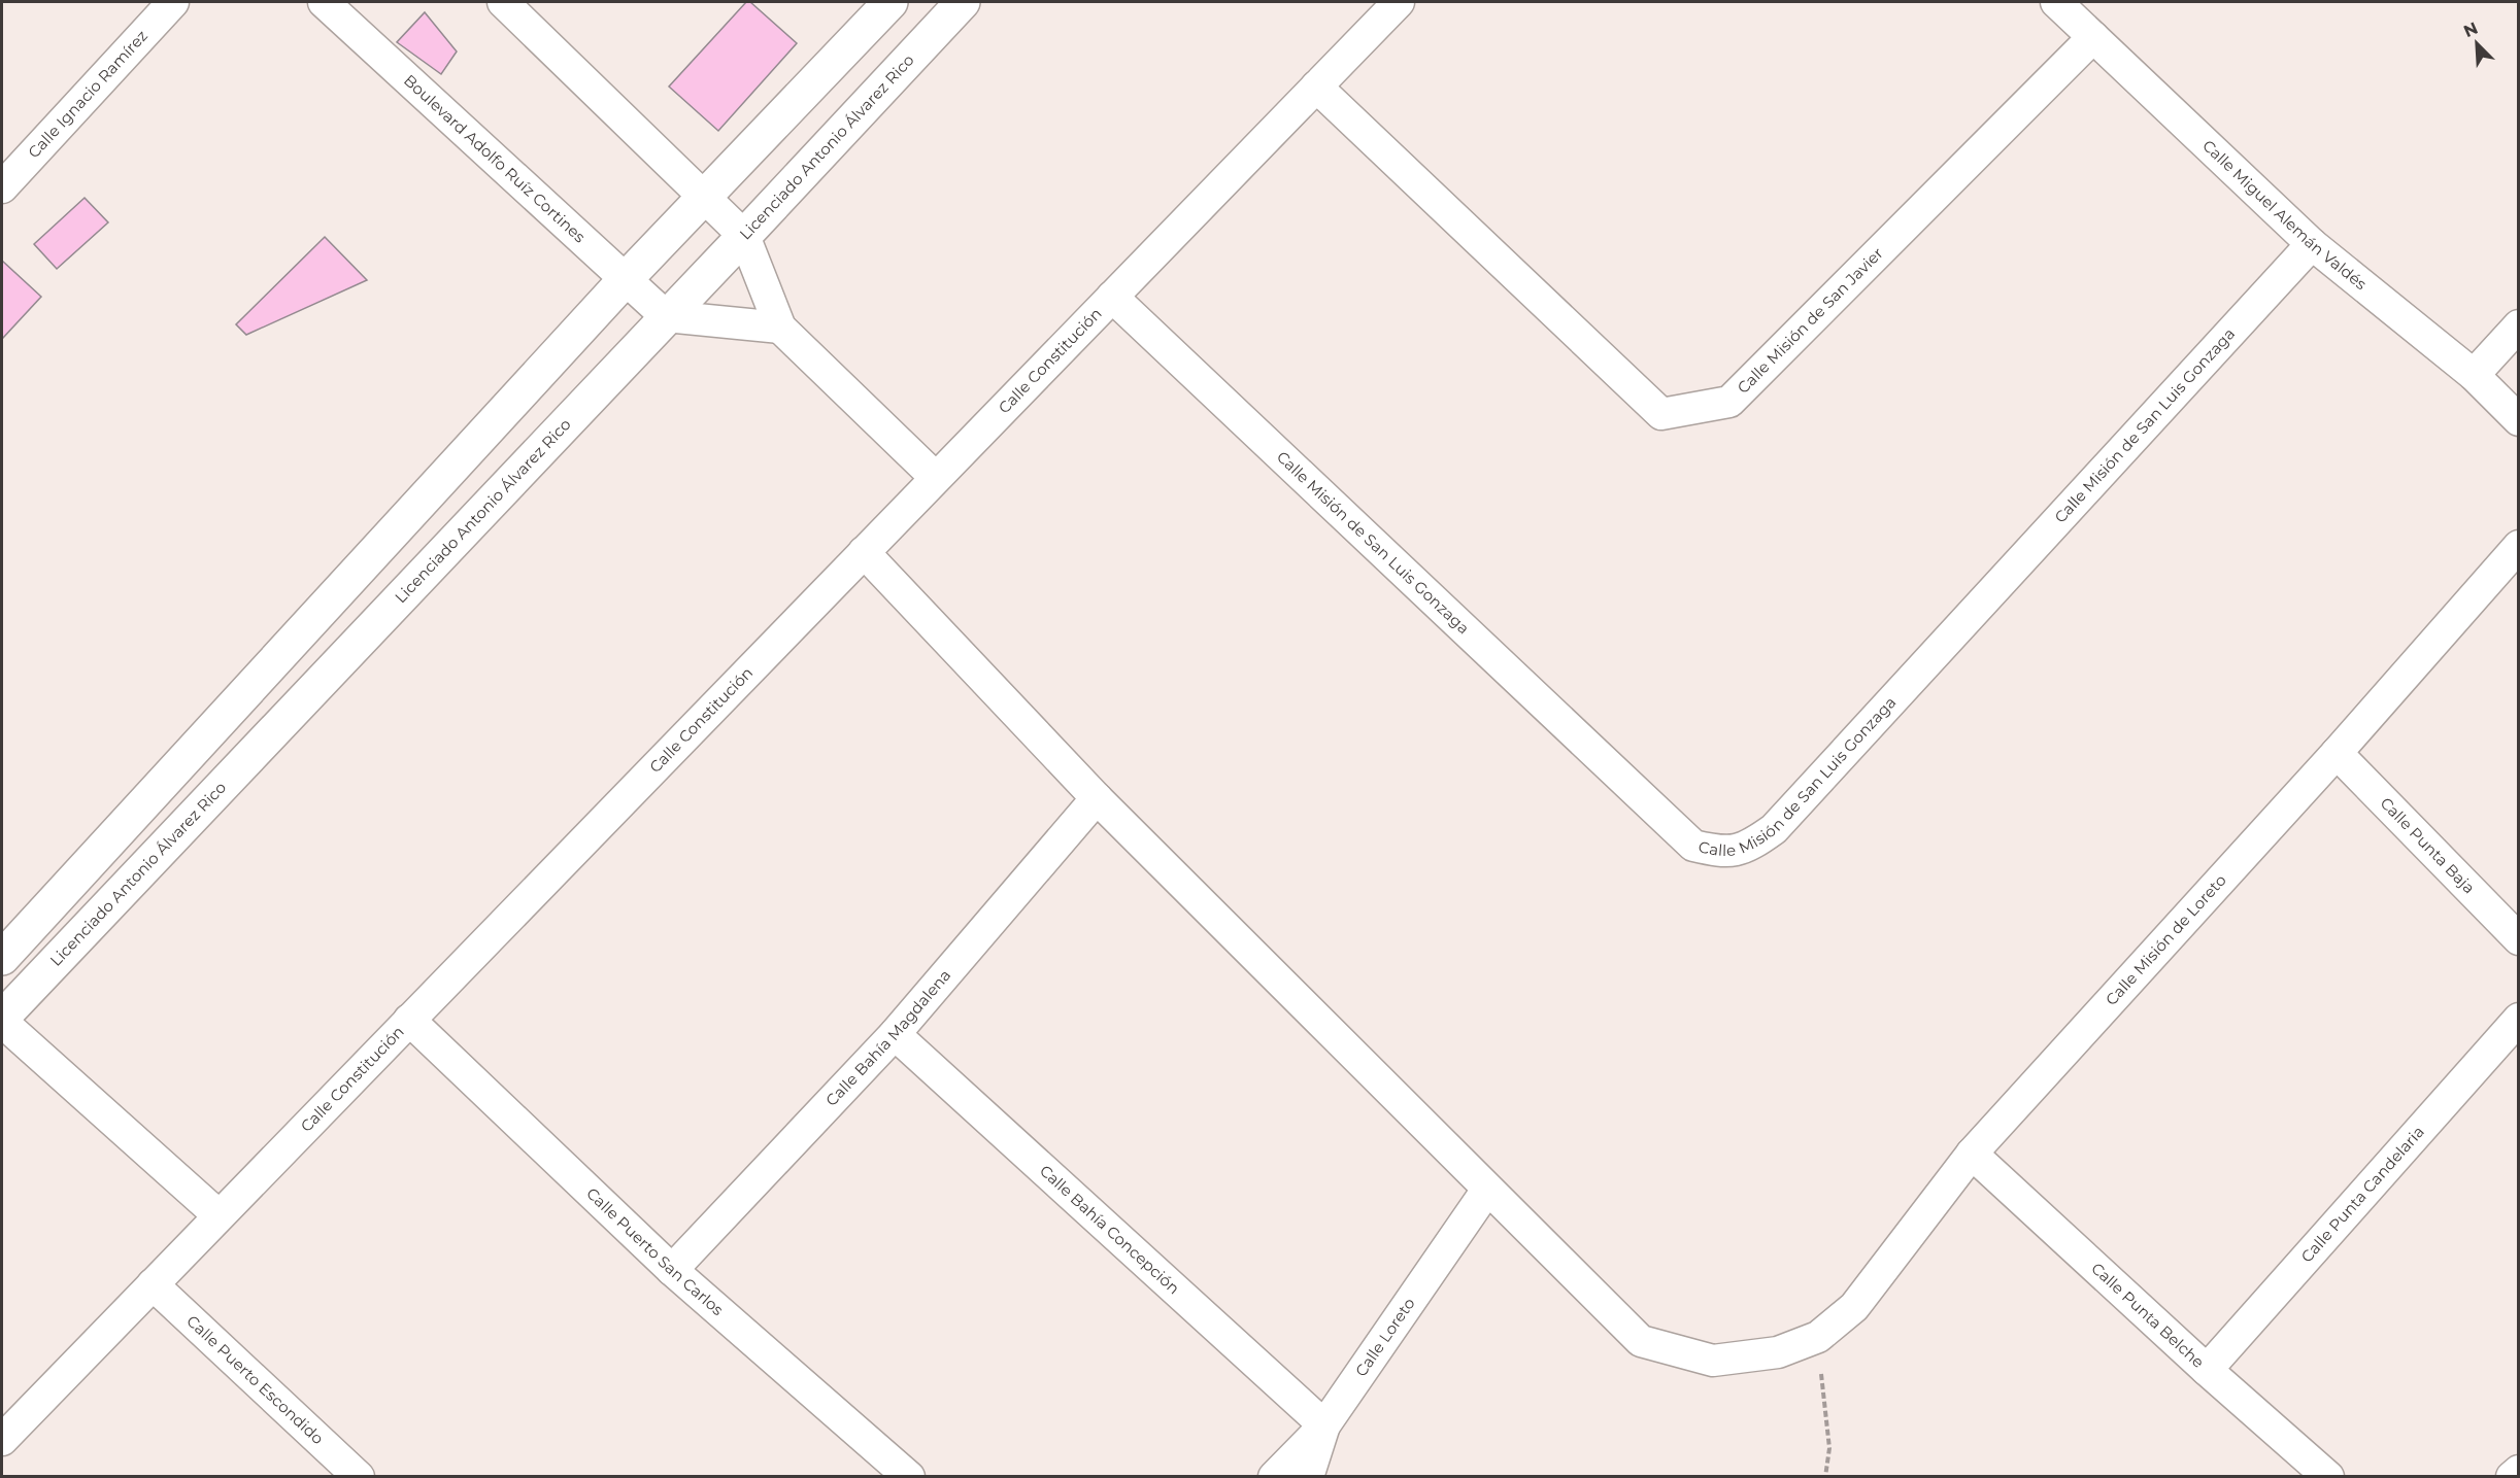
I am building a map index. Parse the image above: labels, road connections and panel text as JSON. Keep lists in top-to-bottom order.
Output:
{
  "streets": {
    "main road": ["Licenciado Antonio Álvarez Rico"],
    "street": [
      "Calle Ignacio Ramírez",
      "Boulevard Adolfo Ruíz Cortines",
      "Calle Miguel Alemán Valdés",
      "Calle Misión de San Javier",
      "Calle Constitución",
      "Calle Misión de San Luis Gonzaga",
      "Calle Punta Baja",
      "Calle Misión de Loreto",
      "Calle Bahía Magdalena",
      "Calle Punta Candelaria",
      "Calle Bahía Concepción",
      "Calle Puerto San Carlos",
      "Calle Punta Belche",
      "Calle Loreto",
      "Calle Puerto Escondido"
    ]
  },
  "crossings": [
    ["Licenciado Antonio Álvarez Rico", "Boulevard Adolfo Ruíz Cortines"],
    ["Calle Miguel Alemán Valdés", "Calle Misión de San Javier"],
    ["Calle Miguel Alemán Valdés", "Calle Misión de San Luis Gonzaga"],
    ["Calle Misión de San Javier", "Calle Constitución"],
    ["Calle Constitución", "Calle Misión de San Luis Gonzaga"],
    ["Calle Constitución", "Calle Misión de Loreto"],
    ["Calle Constitución", "Calle Puerto San Carlos"],
    ["Calle Constitución", "Calle Puerto Escondido"],
    ["Calle Punta Baja", "Calle Misión de Loreto"],
    ["Calle Misión de Loreto", "Calle Bahía Magdalena"],
    ["Calle Misión de Loreto", "Calle Punta Belche"],
    ["Calle Misión de Loreto", "Calle Loreto"],
    ["Calle Bahía Magdalena", "Calle Bahía Concepción"],
    ["Calle Bahía Magdalena", "Calle Puerto San Carlos"],
    ["Calle Punta Candelaria", "Calle Punta Belche"],
    ["Calle Bahía Concepción", "Calle Loreto"]
  ],
  "north": "top left"
}
